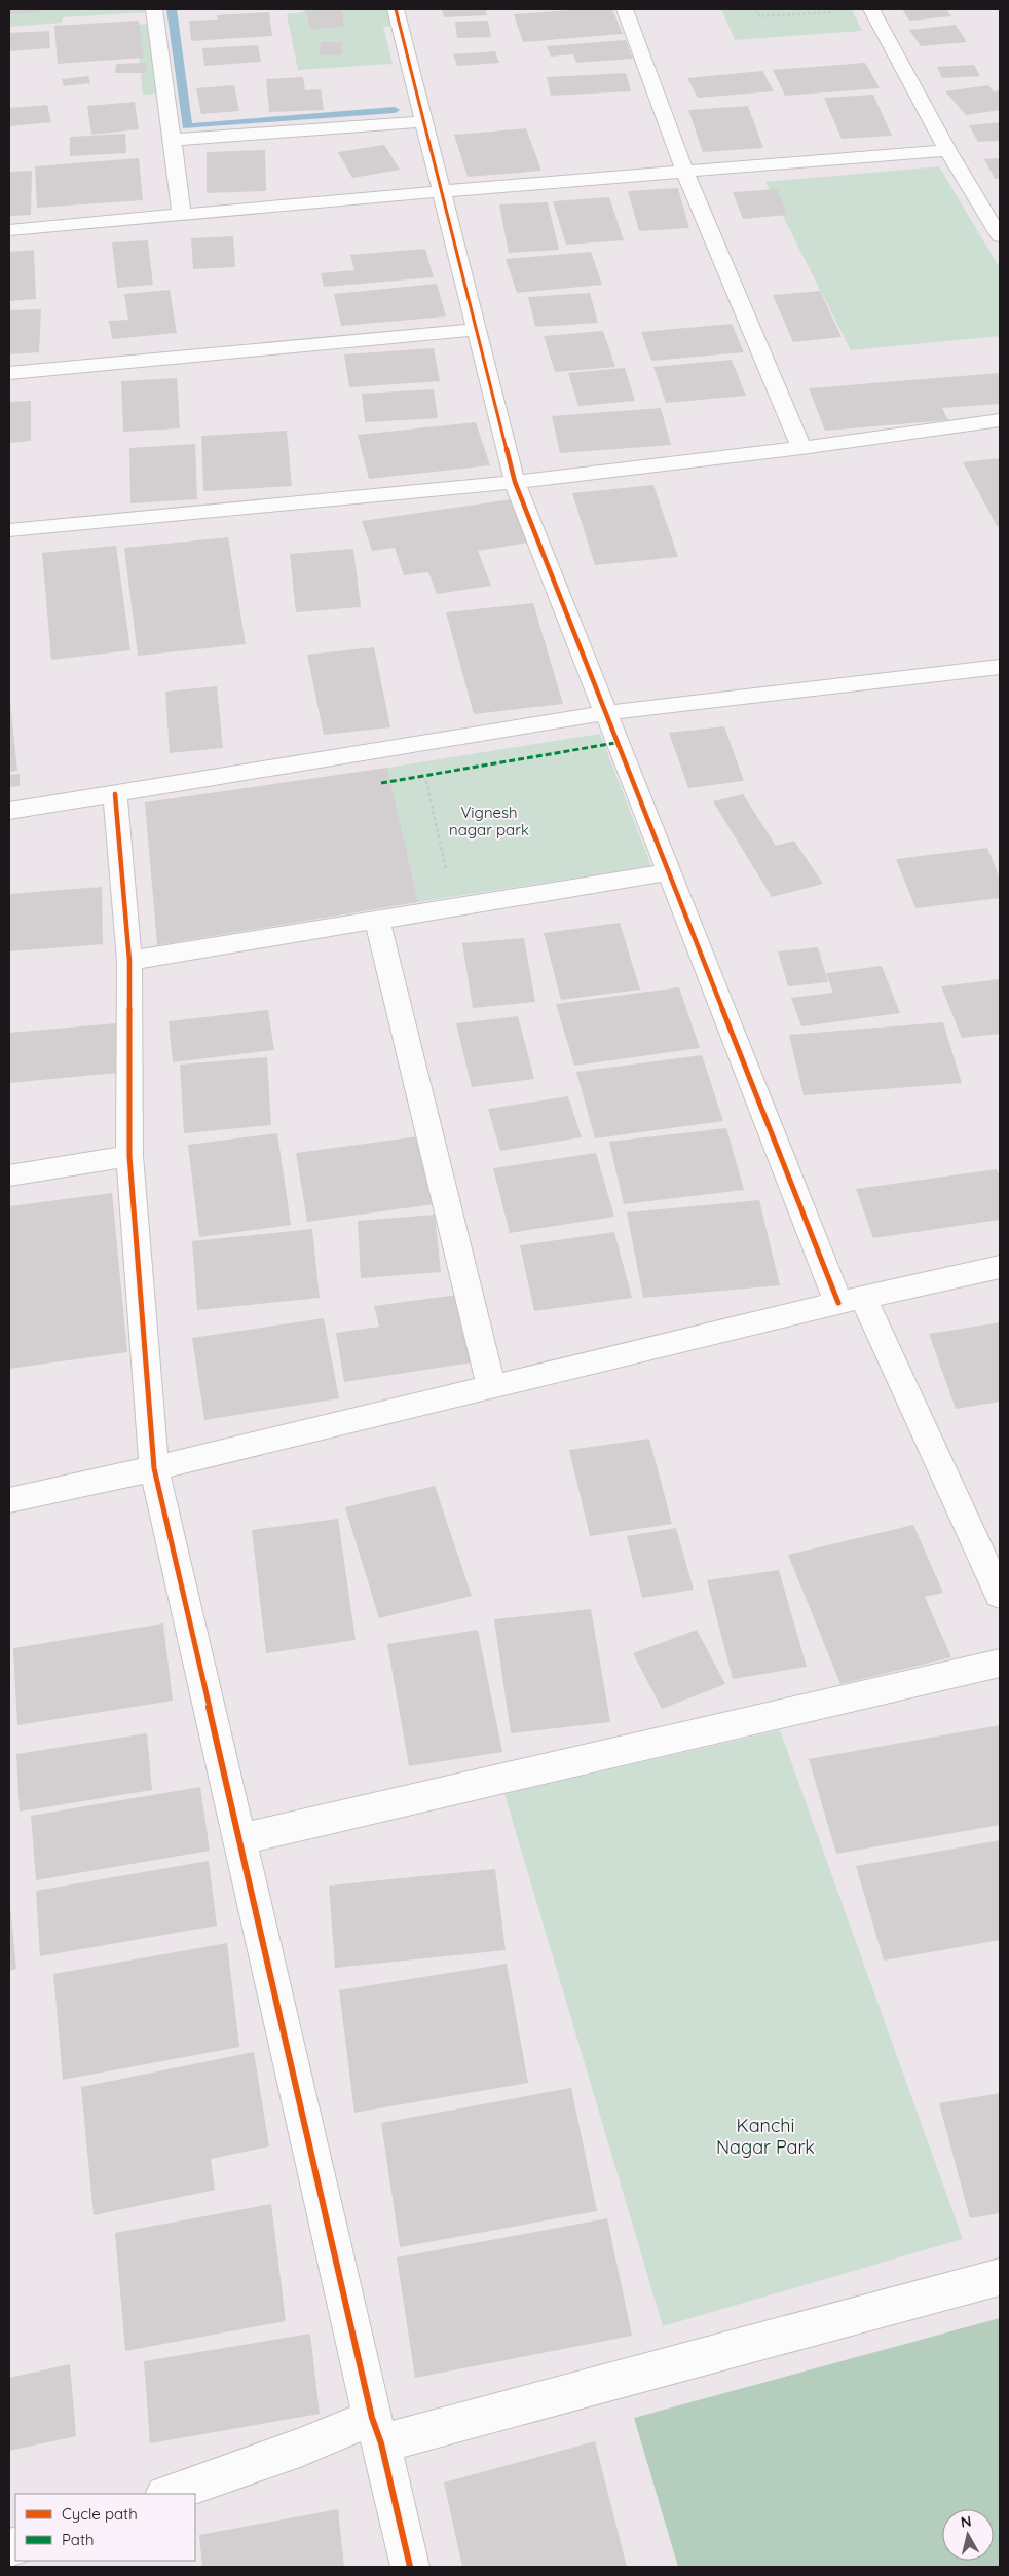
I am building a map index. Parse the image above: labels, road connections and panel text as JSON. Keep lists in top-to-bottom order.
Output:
{
  "parks": ["Vignesh nagar park", "Kanchi Nagar Park"],
  "legend": ["Cycle path", "Path"],
  "north": "top"
}
